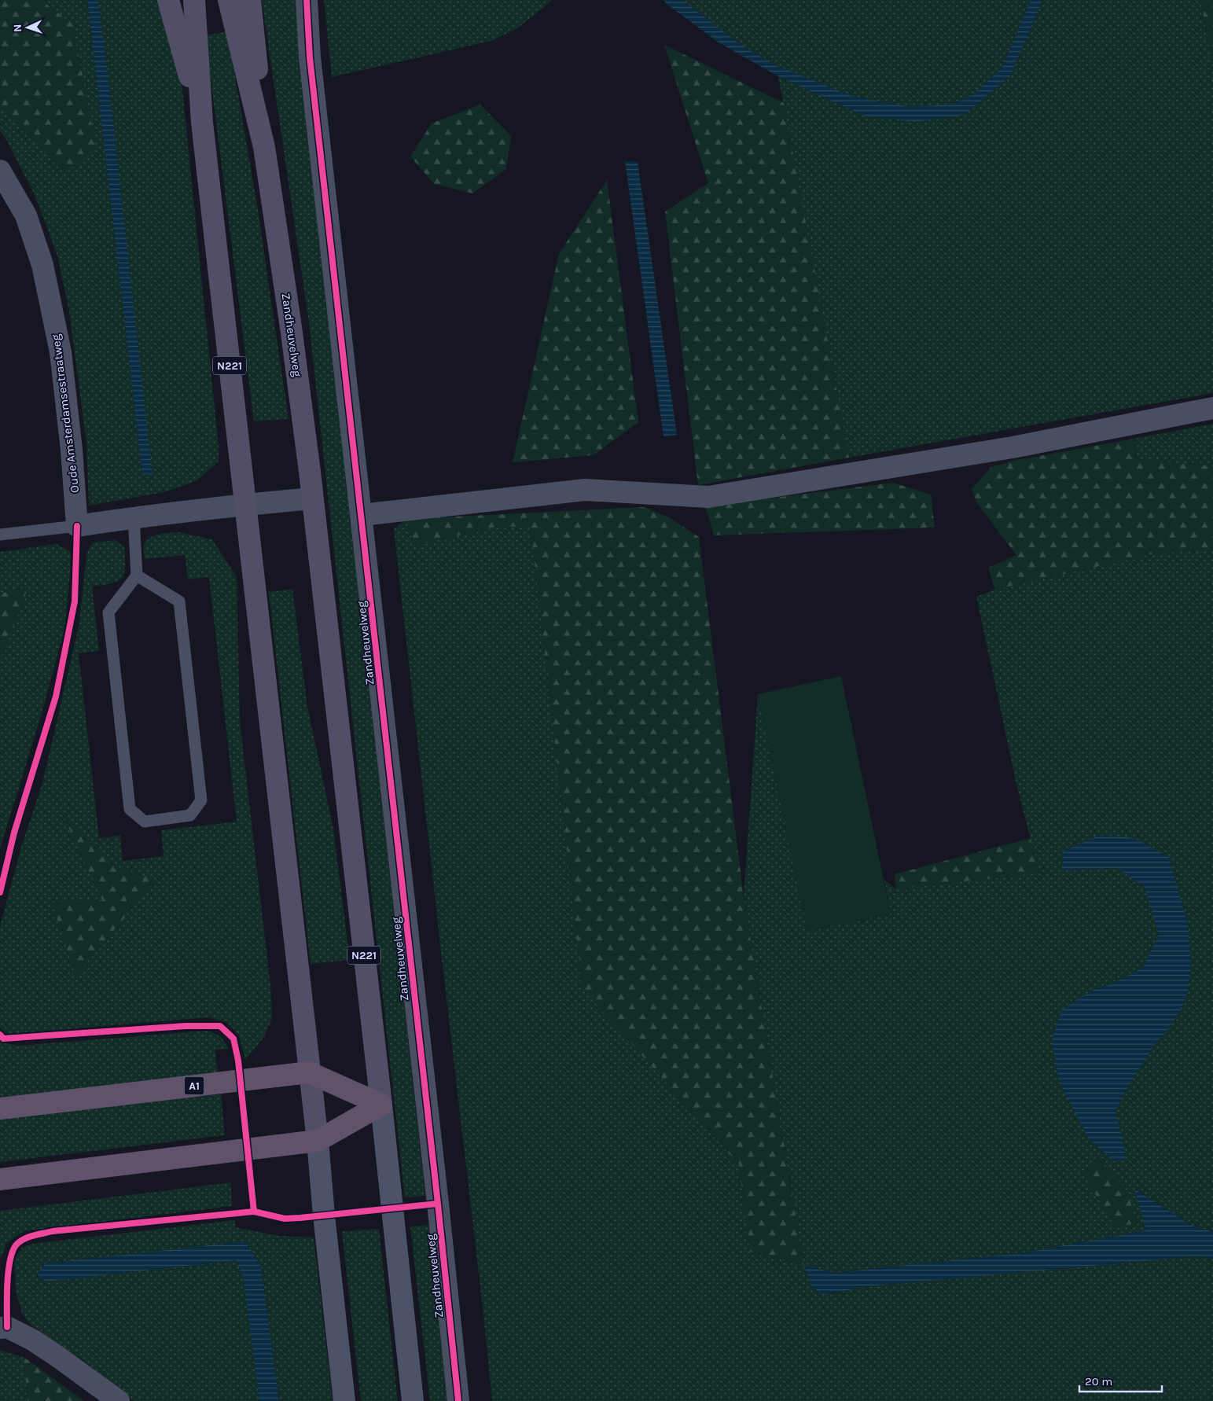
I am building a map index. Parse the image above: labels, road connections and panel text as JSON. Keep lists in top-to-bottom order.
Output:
{
  "streets": {
    "highway": ["A1"],
    "main road": ["Zandheuvelweg", "N221"],
    "street": ["Oude Amsterdamsestraatweg"]
  },
  "crossings": [
    ["Zandheuvelweg", "N221"],
    ["N221", "A1"]
  ],
  "scale_bar": "20 m",
  "north": "left"
}
